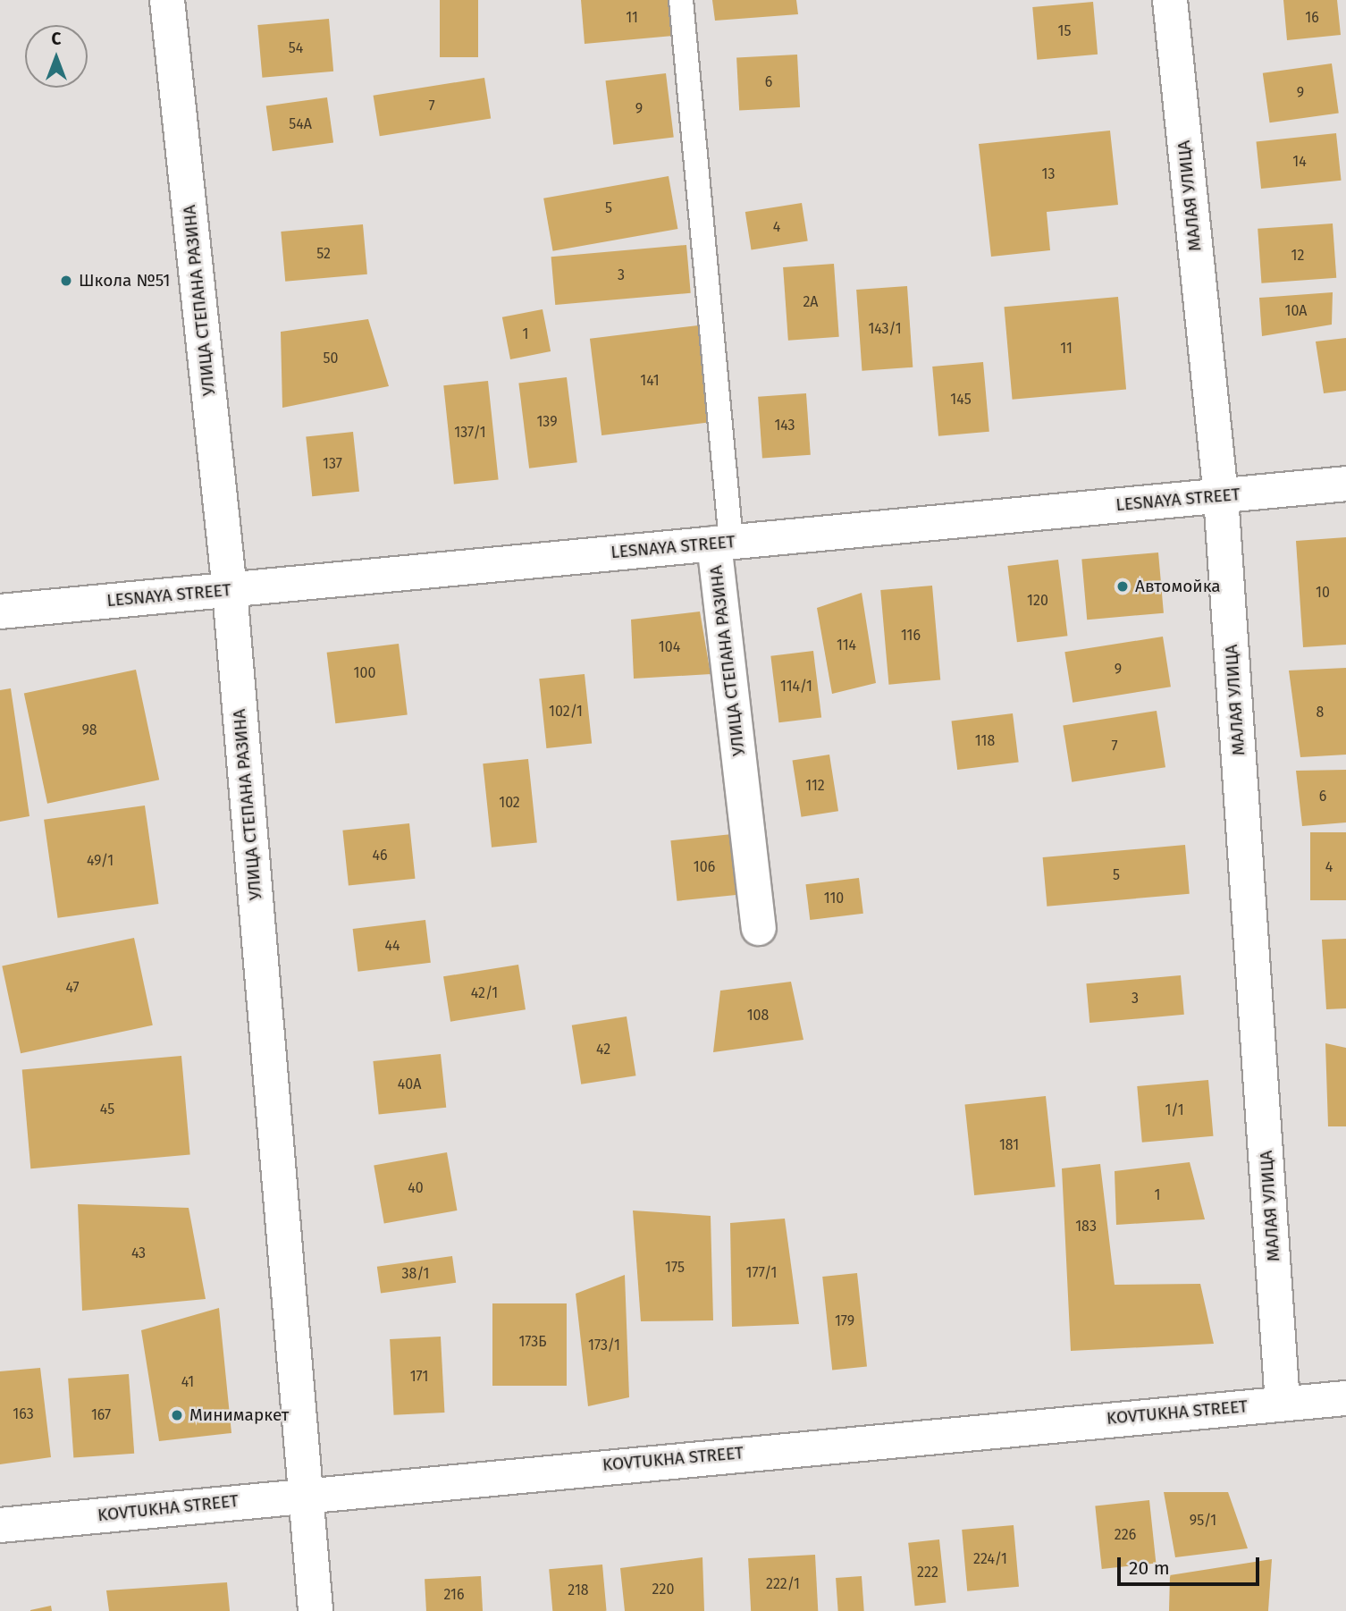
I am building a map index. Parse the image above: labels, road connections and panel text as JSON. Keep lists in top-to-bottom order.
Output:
{
  "streets": {
    "street": [
      "МАЛАЯ УЛИЦА",
      "УЛИЦА СТЕПАНА РАЗИНА",
      "LESNAYA STREET",
      "KOVTUKHA STREET"
    ]
  },
  "crossings": [
    ["МАЛАЯ УЛИЦА", "LESNAYA STREET"],
    ["МАЛАЯ УЛИЦА", "KOVTUKHA STREET"],
    ["УЛИЦА СТЕПАНА РАЗИНА", "LESNAYA STREET"],
    ["УЛИЦА СТЕПАНА РАЗИНА", "KOVTUKHA STREET"]
  ],
  "places": ["Школа №51", "Автомойка", "Минимаркет"],
  "house_numbers": [
    "11",
    "16",
    "15",
    "54",
    "6",
    "9",
    "7",
    "9",
    "54А",
    "14",
    "13",
    "5",
    "4",
    "52",
    "12",
    "3",
    "2А",
    "10А",
    "143/1",
    "1",
    "11",
    "50",
    "141",
    "145",
    "139",
    "143",
    "137/1",
    "137",
    "10",
    "120",
    "116",
    "114",
    "104",
    "9",
    "100",
    "114/1",
    "102/1",
    "8",
    "98",
    "118",
    "7",
    "112",
    "6",
    "102",
    "46",
    "49/1",
    "106",
    "4",
    "5",
    "110",
    "44",
    "47",
    "42/1",
    "3",
    "108",
    "42",
    "40А",
    "45",
    "1/1",
    "181",
    "40",
    "1",
    "183",
    "43",
    "175",
    "177/1",
    "38/1",
    "179",
    "173Б",
    "173/1",
    "171",
    "41",
    "163",
    "167",
    "95/1",
    "226",
    "224/1",
    "222",
    "222/1",
    "220",
    "218",
    "216"
  ],
  "scale_bar": "20 m",
  "north": "top"
}
